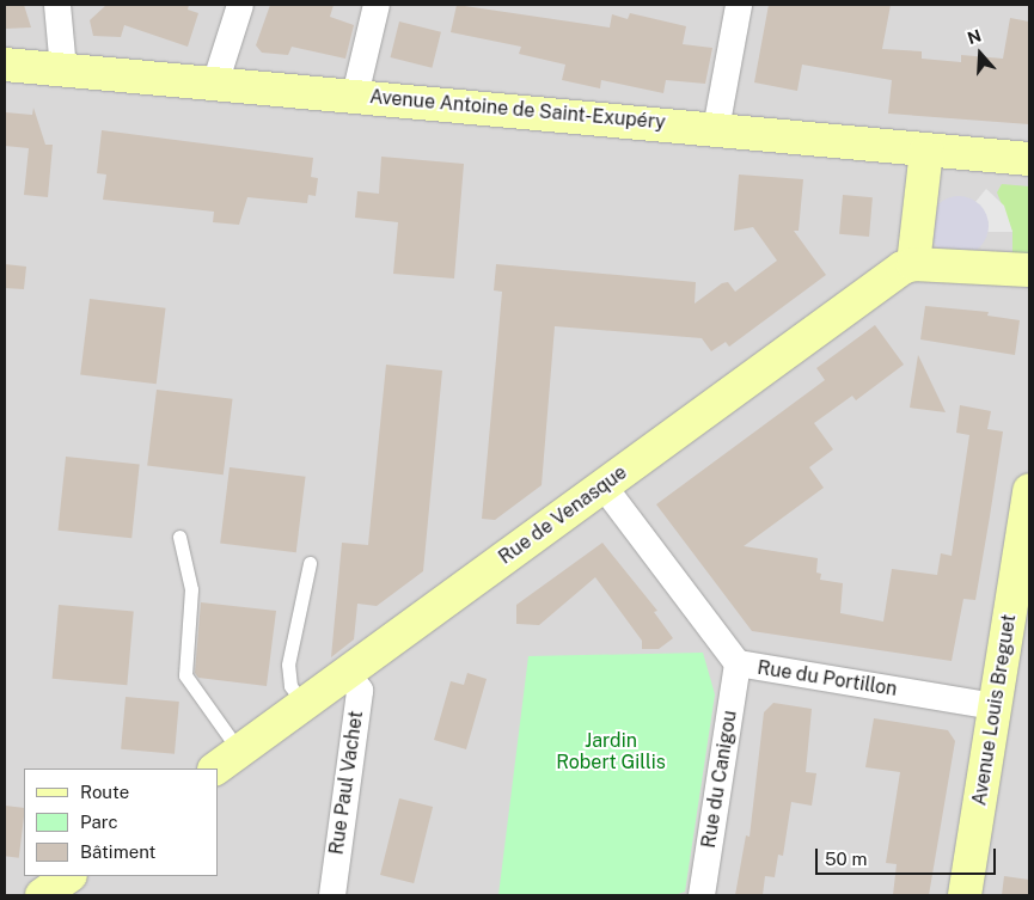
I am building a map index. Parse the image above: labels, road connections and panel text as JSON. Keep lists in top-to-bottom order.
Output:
{
  "streets": {
    "street": [
      "Avenue Antoine de Saint-Exupéry",
      "Rue de Venasque",
      "Rue du Portillon",
      "Avenue Louis Breguet",
      "Rue du Canigou",
      "Rue Paul Vachet"
    ]
  },
  "crossings": [
    ["Rue de Venasque", "Rue du Portillon"],
    ["Rue de Venasque", "Rue Paul Vachet"],
    ["Rue du Portillon", "Avenue Louis Breguet"],
    ["Rue du Portillon", "Rue du Canigou"]
  ],
  "parks": ["Jardin Robert Gillis"],
  "legend": ["Route", "Parc", "Bâtiment"],
  "scale_bar": "50 m",
  "north": "top"
}
